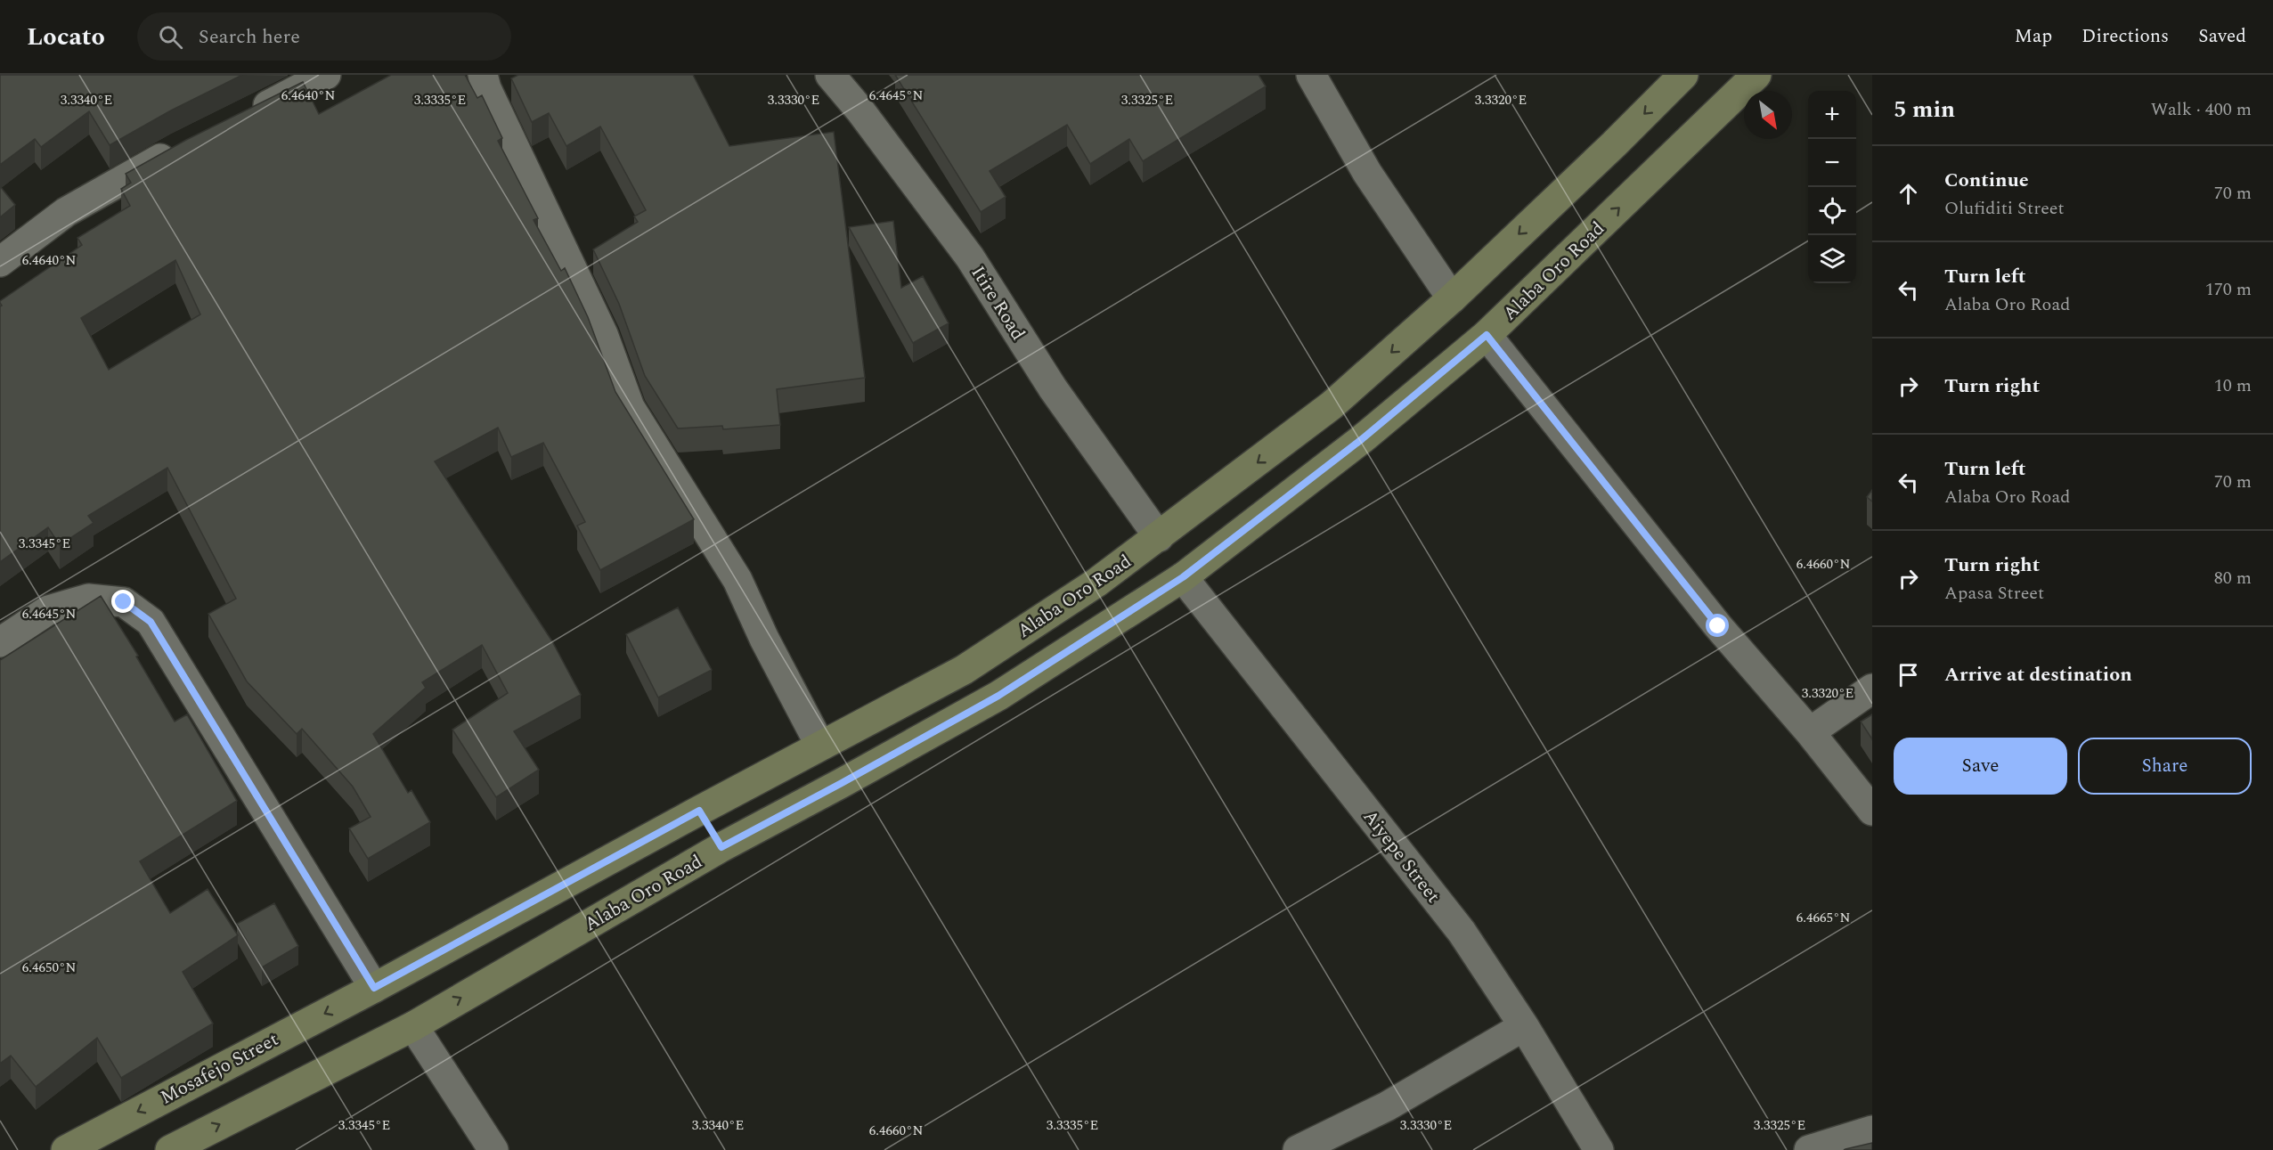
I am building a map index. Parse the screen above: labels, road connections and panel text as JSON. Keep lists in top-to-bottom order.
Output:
{
  "streets": {
    "main road": ["Alaba Oro Road", "Mosafejo Street"],
    "street": ["Itire Road", "Aiyepe Street"]
  },
  "crossings": [
    ["Alaba Oro Road", "Itire Road"],
    ["Alaba Oro Road", "Aiyepe Street"],
    ["Alaba Oro Road", "Mosafejo Street"]
  ],
  "north": "bottom right",
  "page": {
    "header": "Locato",
    "search": "Search here",
    "nav": ["Map", "Directions", "Saved"],
    "heading": ["5 min", "Walk · 400 m"],
    "map_buttons": ["+", "−"],
    "list": [
      ["Continue", "Olufiditi Street", "70 m"],
      ["Turn left", "Alaba Oro Road", "170 m"],
      ["Turn right", "10 m"],
      ["Turn left", "Alaba Oro Road", "70 m"],
      ["Turn right", "Apasa Street", "80 m"],
      "Arrive at destination"
    ],
    "buttons": ["Save", "Share"]
  },
  "coordinates": [
    "6.4640°N",
    "6.4645°N",
    "3.3340°E",
    "3.3335°E",
    "3.3330°E",
    "3.3325°E",
    "3.3320°E",
    "3.3345°E",
    "6.4660°N",
    "6.4665°N",
    "6.4650°N"
  ]
}
